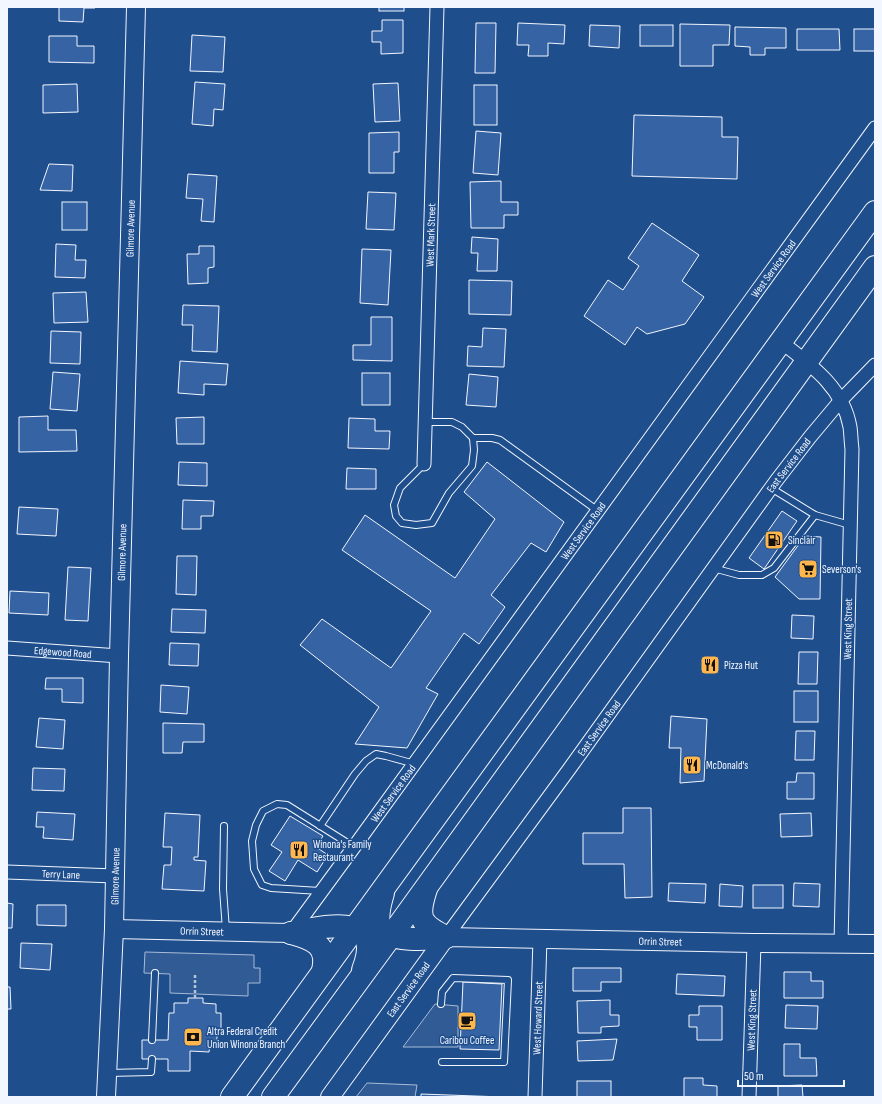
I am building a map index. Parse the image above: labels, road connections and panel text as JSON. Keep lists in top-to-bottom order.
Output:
{
  "streets": {
    "street": [
      "Gilmore Avenue",
      "West Mark Street",
      "West Service Road",
      "East Service Road",
      "West King Street",
      "Edgewood Road",
      "Terry Lane",
      "Orrin Street",
      "West Howard Street"
    ]
  },
  "crossings": [
    ["Gilmore Avenue", "Edgewood Road"],
    ["Gilmore Avenue", "Terry Lane"],
    ["Gilmore Avenue", "Orrin Street"],
    ["West Service Road", "Orrin Street"],
    ["East Service Road", "West King Street"],
    ["East Service Road", "Orrin Street"],
    ["West King Street", "Orrin Street"],
    ["Orrin Street", "West Howard Street"]
  ],
  "places": {
    "fuel station": ["Sinclair"],
    "supermarket": ["Severson's"],
    "restaurant": ["Pizza Hut", "McDonald's", "Winona's Family Restaurant"],
    "cafe": ["Caribou Coffee"],
    "bank": ["Altra Federal Credit Union Winona Branch"]
  },
  "scale_bar": "50 m"
}
